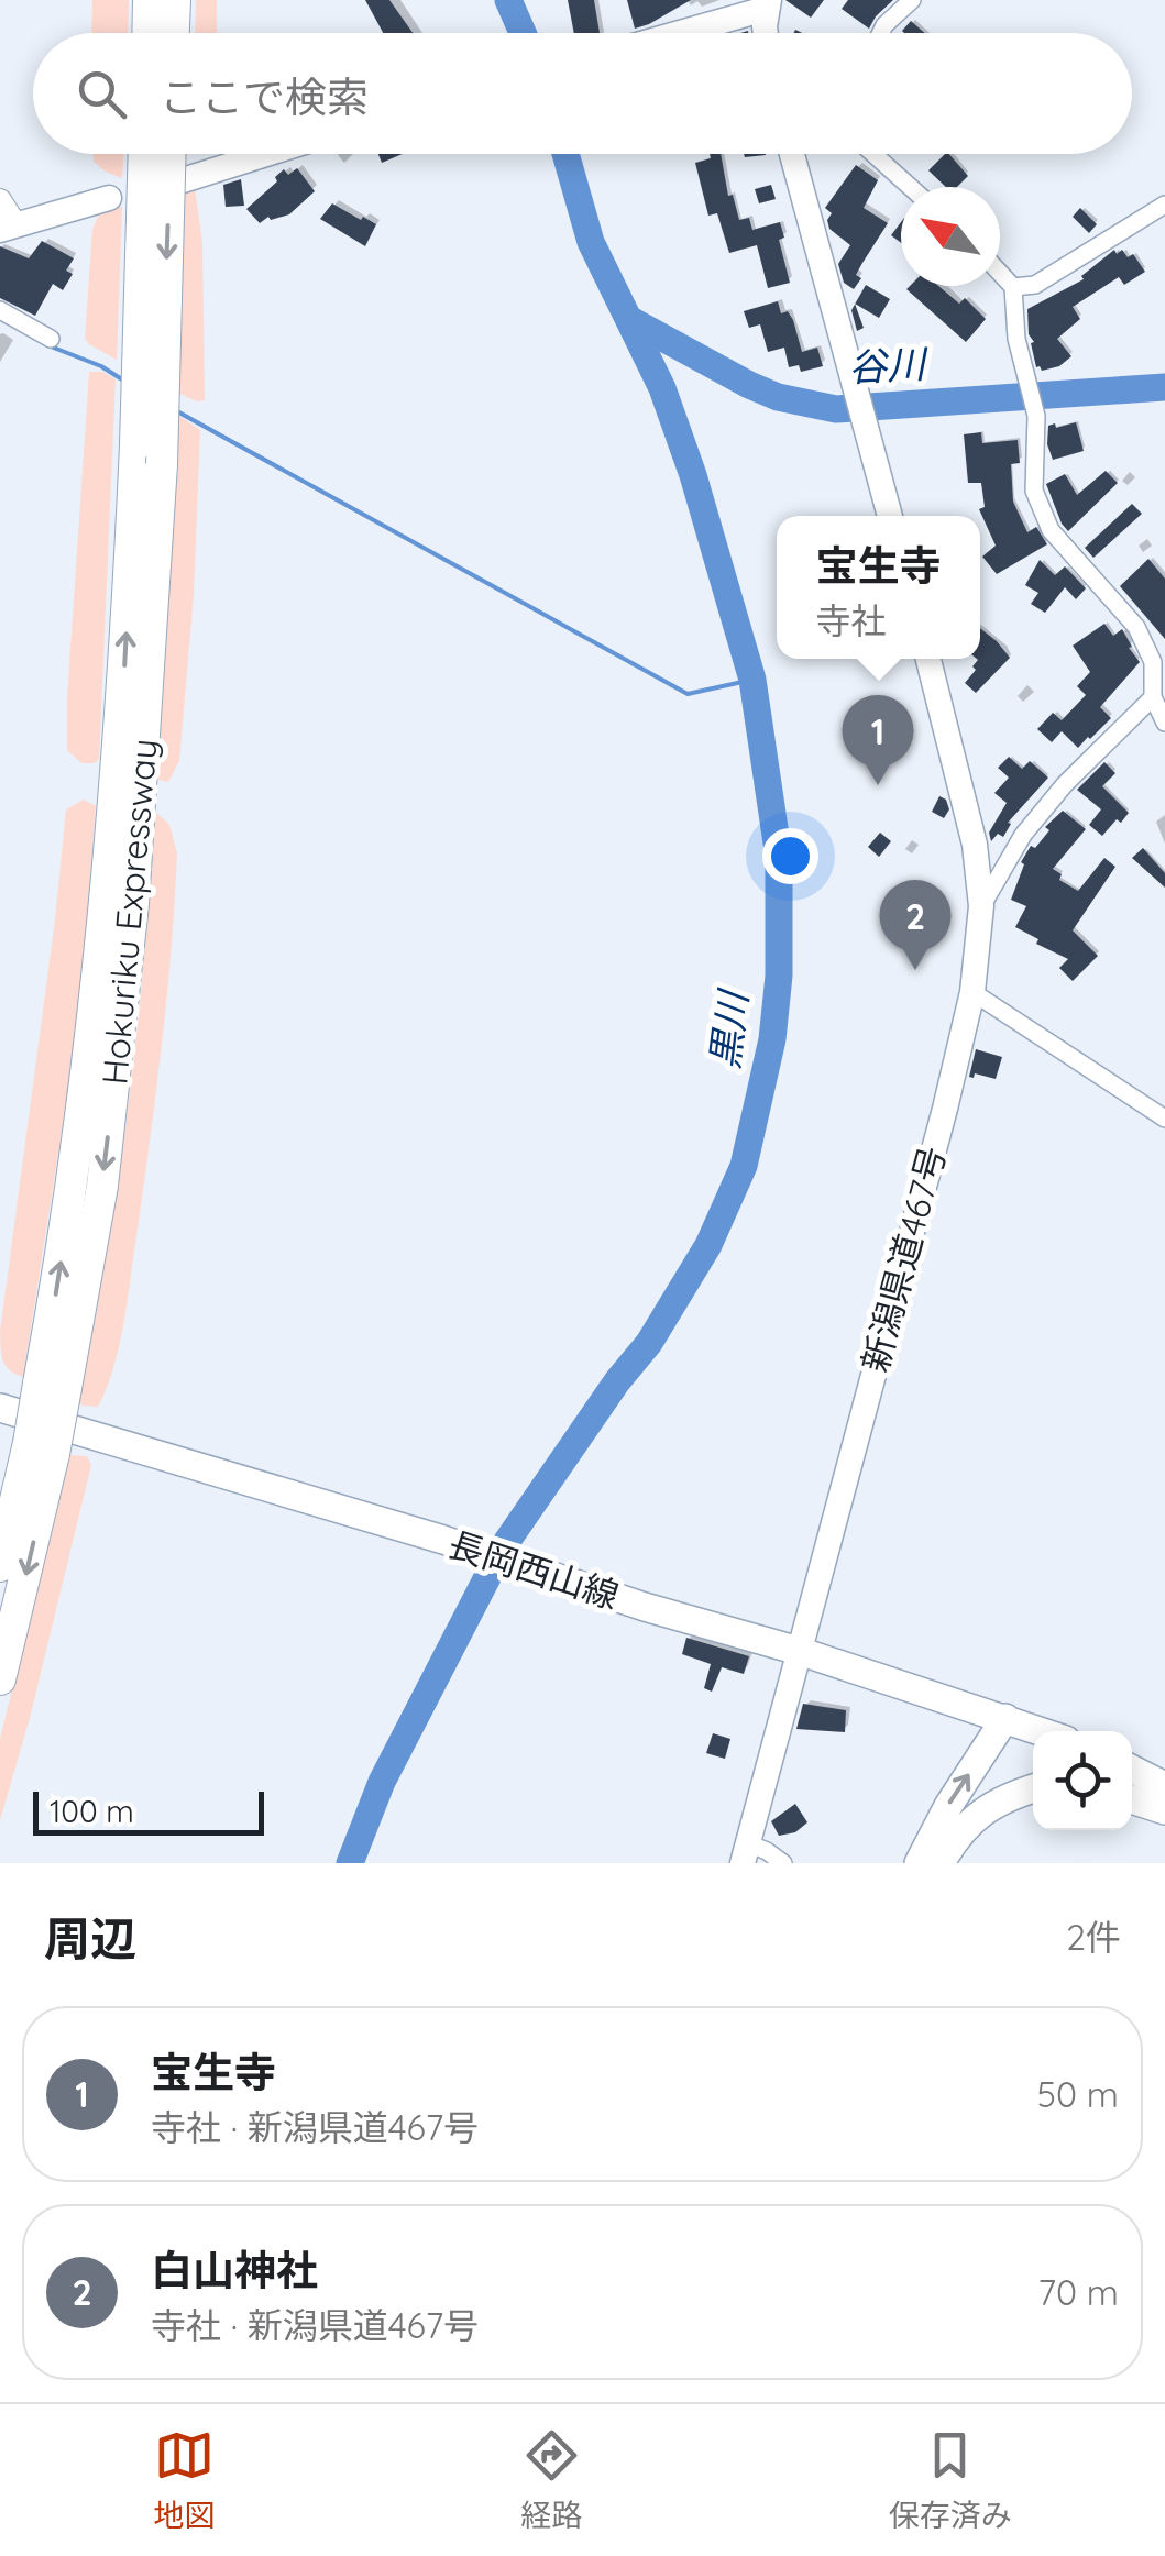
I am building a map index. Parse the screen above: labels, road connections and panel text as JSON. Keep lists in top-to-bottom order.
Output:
{
  "streets": {
    "highway": ["Hokuriku Expressway"],
    "main road": ["新潟県道467号", "長岡西山線"]
  },
  "crossings": [
    ["新潟県道467号", "長岡西山線"]
  ],
  "water": ["谷川", "黒川"],
  "scale_bar": "100 m",
  "north": "top left",
  "page": {
    "search": "ここで検索",
    "popup": ["宝生寺", "寺社"],
    "pins": ["1", "2"],
    "scale": "100 m",
    "heading": ["周辺", "2件"],
    "list": [
      {
        "mark": "1",
        "name": "宝生寺",
        "note": "寺社 · 新潟県道467号",
        "value": "50 m"
      },
      {
        "mark": "2",
        "name": "白山神社",
        "note": "寺社 · 新潟県道467号",
        "value": "70 m"
      }
    ],
    "nav": ["地図", "経路", "保存済み"]
  }
}
